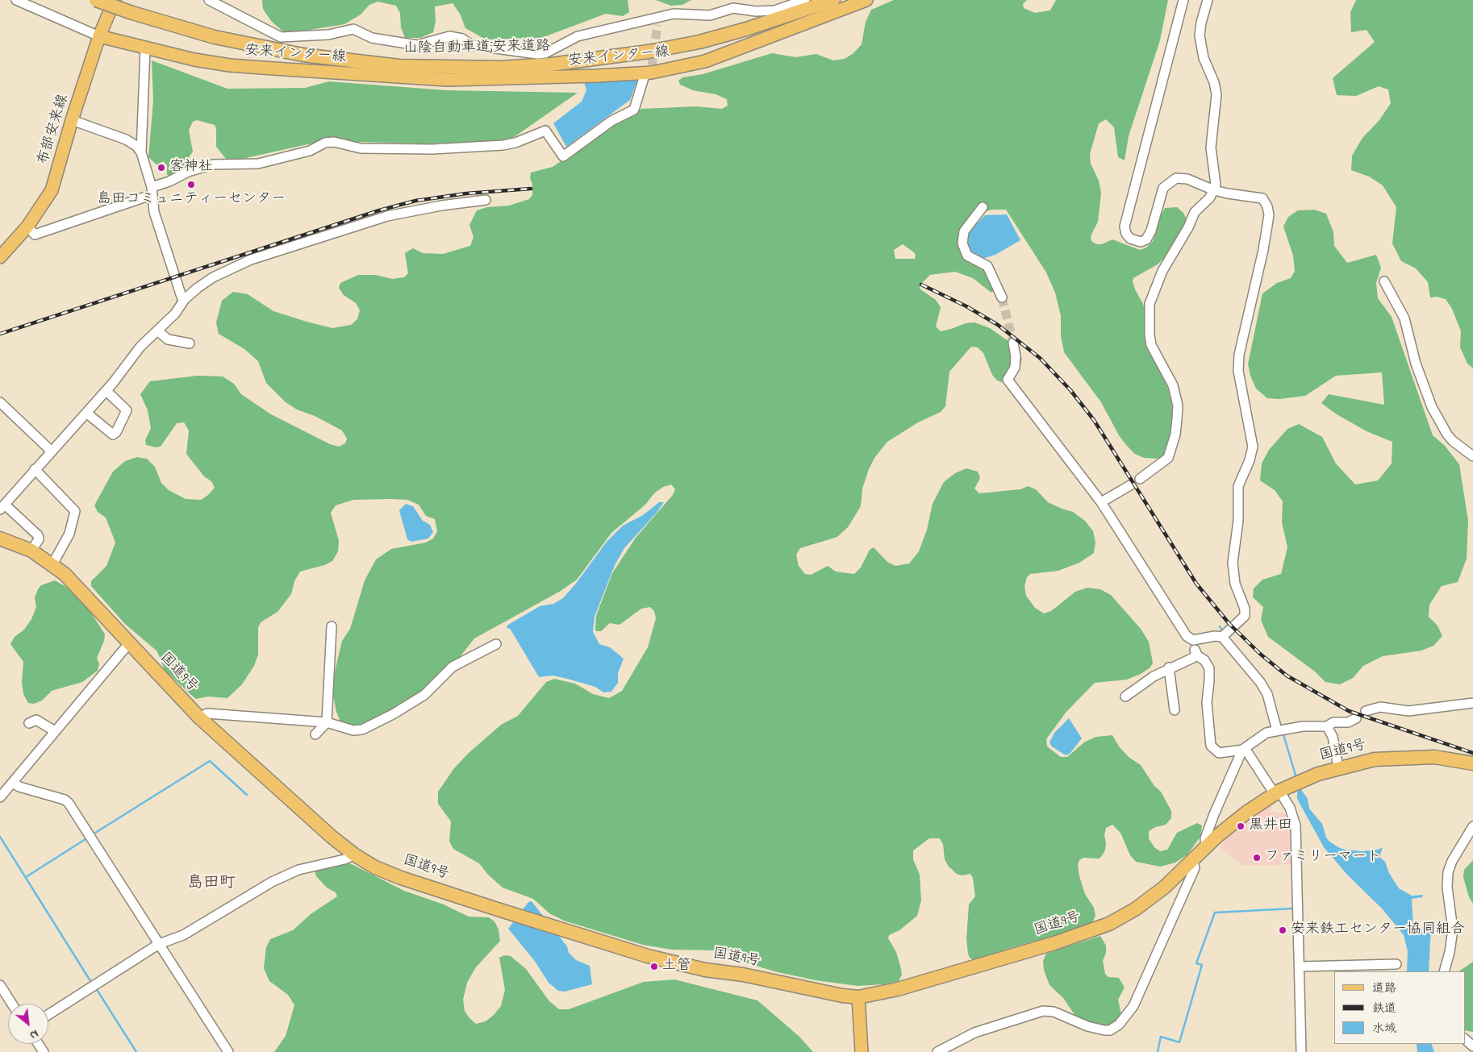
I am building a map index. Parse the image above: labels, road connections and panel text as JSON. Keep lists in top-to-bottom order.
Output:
{
  "streets": {
    "highway": ["山陰自動車道;安来道路", "国道9号"],
    "main road": ["安来インター線", "布部安来線"]
  },
  "crossings": [
    ["安来インター線", "布部安来線"]
  ],
  "districts": ["島田町"],
  "places": [
    "客神社",
    "島田コミュニティーセンター",
    "黒井田",
    "ファミリーマート",
    "安来鉄工センター協同組合",
    "土管"
  ],
  "legend": ["道路", "鉄道", "水域"],
  "north": "bottom right"
}
